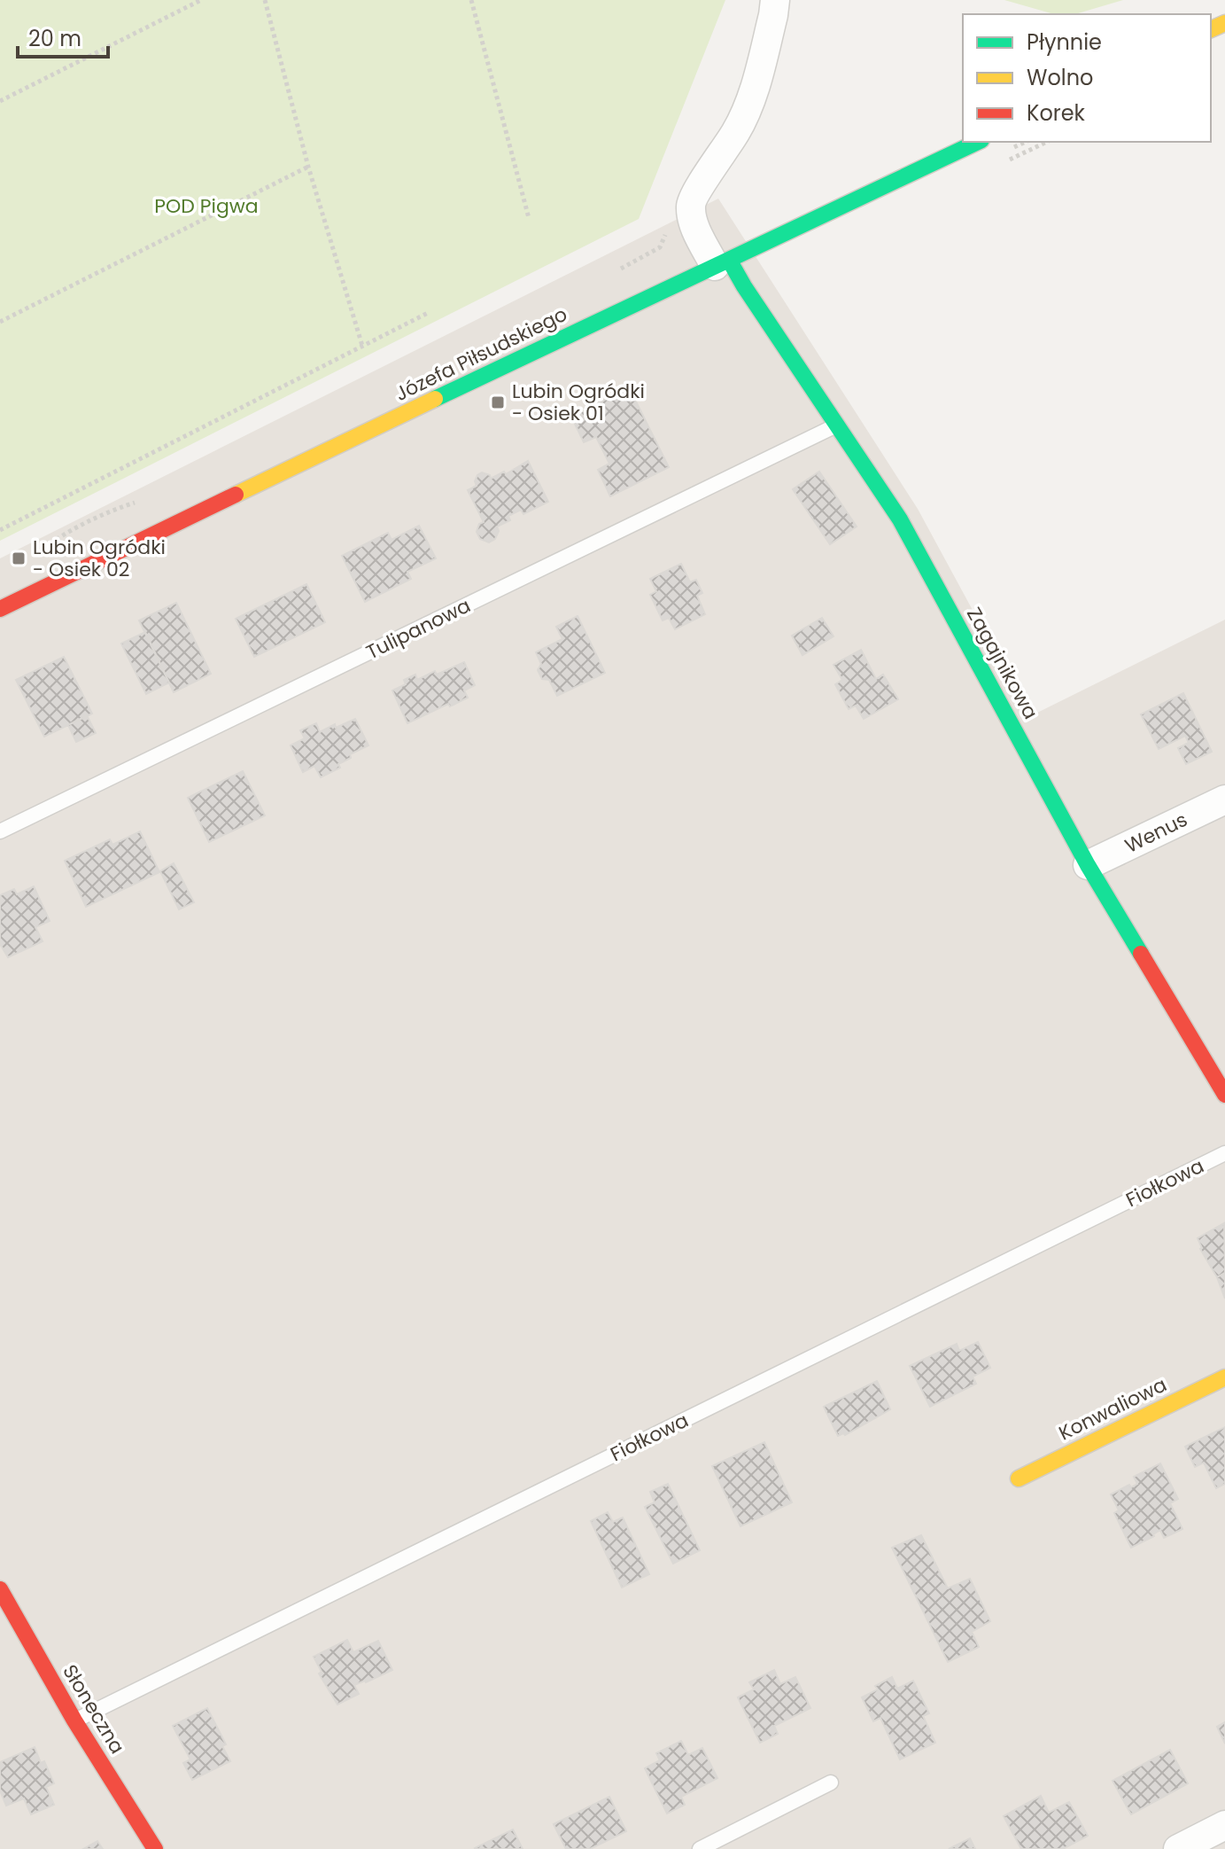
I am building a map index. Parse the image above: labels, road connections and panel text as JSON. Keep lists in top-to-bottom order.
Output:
{
  "streets": {
    "street": [
      "Józefa Piłsudskiego",
      "Zagajnikowa",
      "Wenus",
      "Konwaliowa",
      "Słoneczna"
    ],
    "lane": ["Tulipanowa", "Fiołkowa"]
  },
  "crossings": [
    ["Józefa Piłsudskiego", "Zagajnikowa"],
    ["Tulipanowa", "Zagajnikowa"],
    ["Zagajnikowa", "Wenus"],
    ["Fiołkowa", "Słoneczna"]
  ],
  "parks": ["POD Pigwa"],
  "places": {
    "transit": ["Lubin Ogródki - Osiek 01", "Lubin Ogródki - Osiek 02"]
  },
  "legend": ["Płynnie", "Wolno", "Korek"],
  "scale_bar": "20 m"
}
